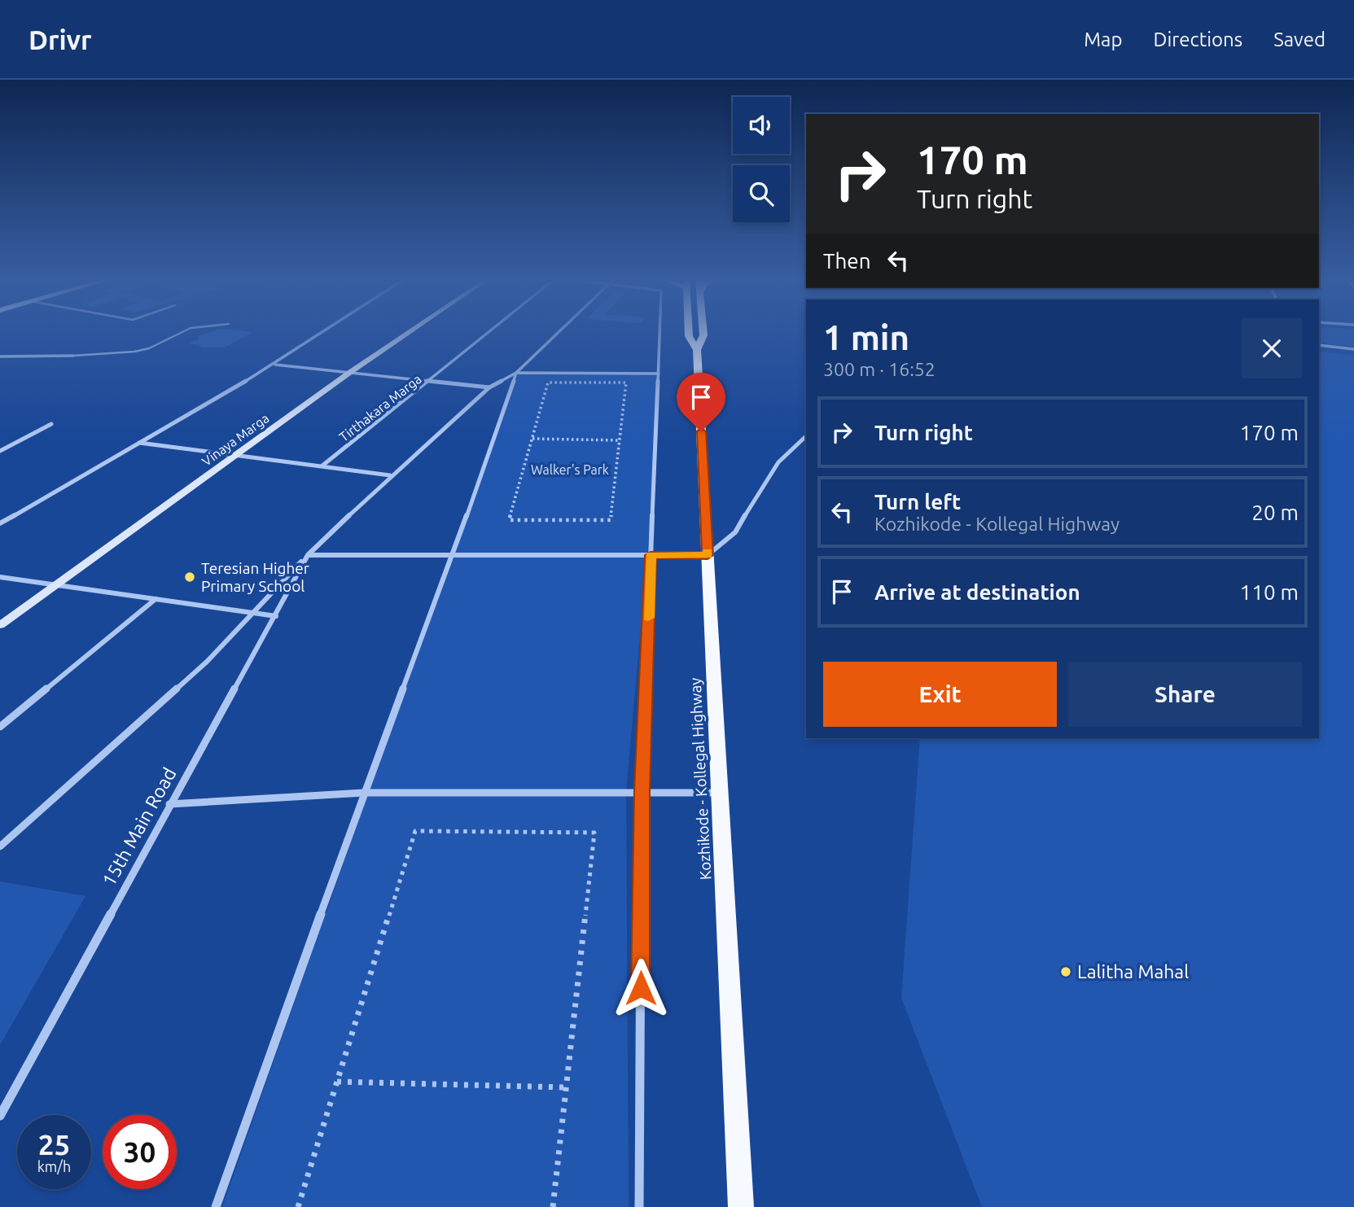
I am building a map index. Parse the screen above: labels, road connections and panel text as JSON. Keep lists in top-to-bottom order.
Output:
{
  "streets": {
    "main road": ["Kozhikode - Kollegal Highway"],
    "street": ["Tirthakara Marga", "Vinaya Marga", "15th Main Road"]
  },
  "parks": ["Walker's Park"],
  "places": ["Teresian Higher Primary School", "Lalitha Mahal"],
  "page": {
    "header": "Drivr",
    "nav": ["Map", "Directions", "Saved"],
    "turn": ["170 m", "Turn right"],
    "then": "Then",
    "heading": ["1 min", "300 m · 16:52"],
    "list": [
      {
        "name": "Turn right",
        "value": "170 m"
      },
      {
        "name": "Turn left",
        "note": "Kozhikode - Kollegal Highway",
        "value": "20 m"
      },
      {
        "name": "Arrive at destination",
        "value": "110 m"
      }
    ],
    "buttons": ["Exit", "Share"],
    "speed": "25 km/h",
    "limit": "30"
  }
}
